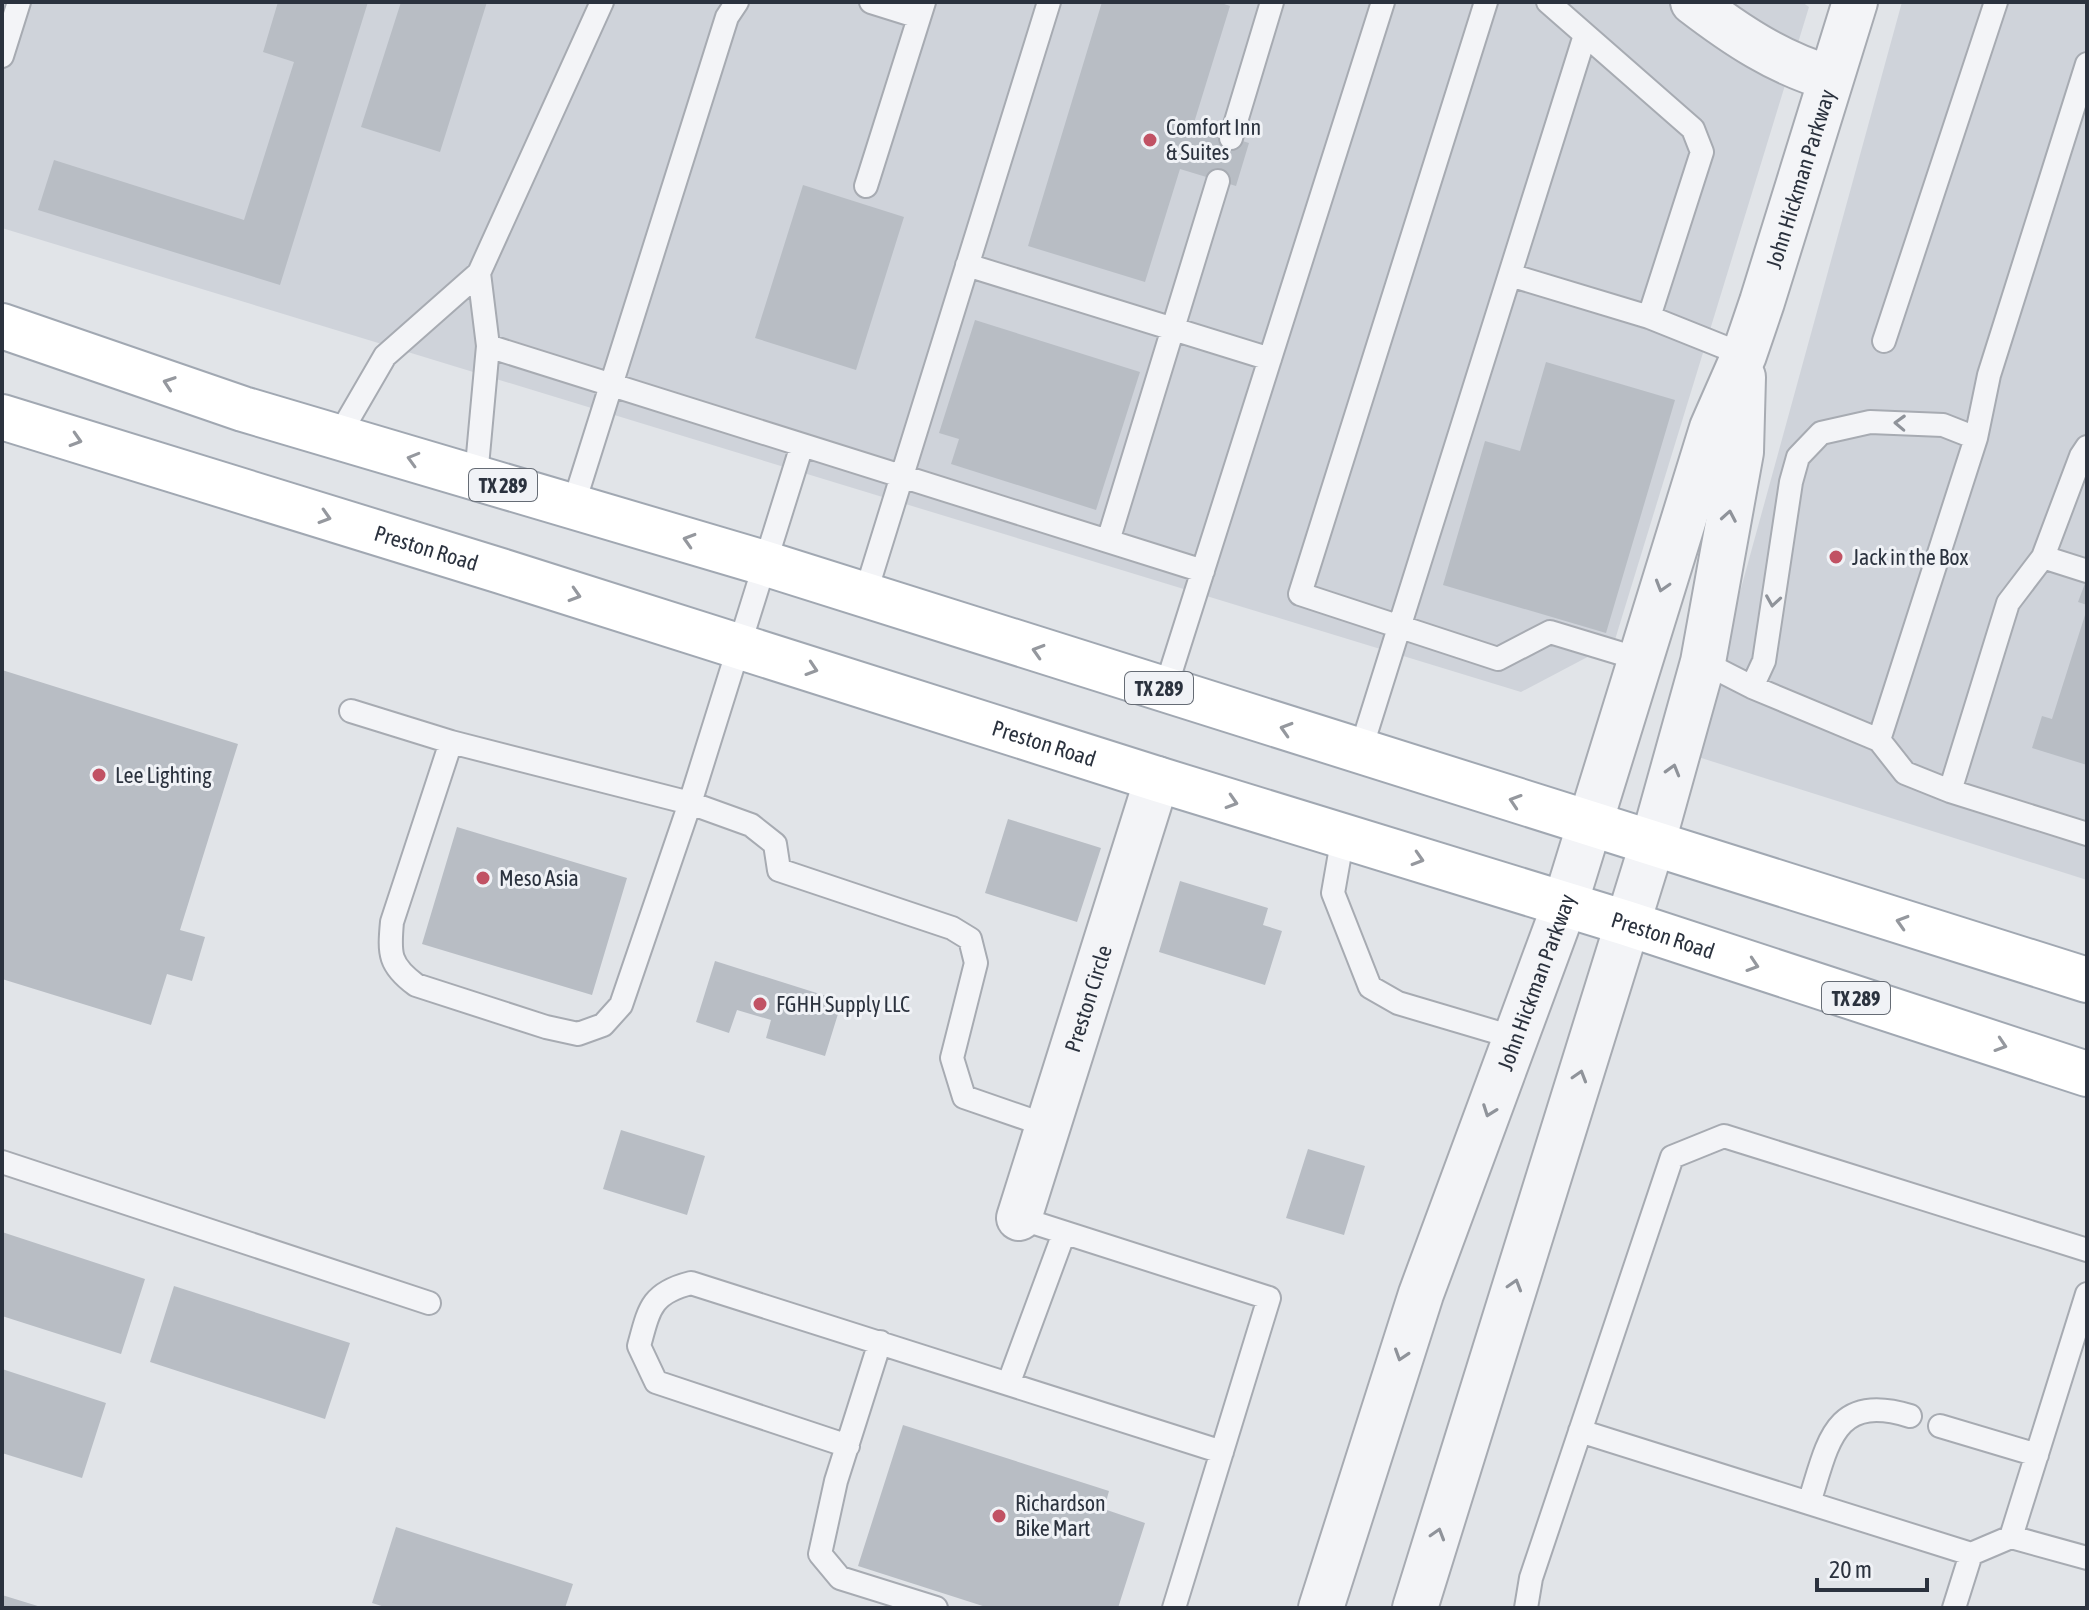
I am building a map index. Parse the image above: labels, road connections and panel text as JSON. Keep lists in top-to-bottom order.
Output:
{
  "streets": {
    "main road": ["TX 289", "Preston Road"],
    "street": ["John Hickman Parkway", "Preston Circle"]
  },
  "crossings": [
    ["John Hickman Parkway", "TX 289"],
    ["John Hickman Parkway", "Preston Road"],
    ["Preston Road", "Preston Circle"]
  ],
  "places": [
    "Comfort Inn & Suites",
    "Jack in the Box",
    "Lee Lighting",
    "Meso Asia",
    "FGHH Supply LLC",
    "Richardson Bike Mart"
  ],
  "scale_bar": "20 m"
}
